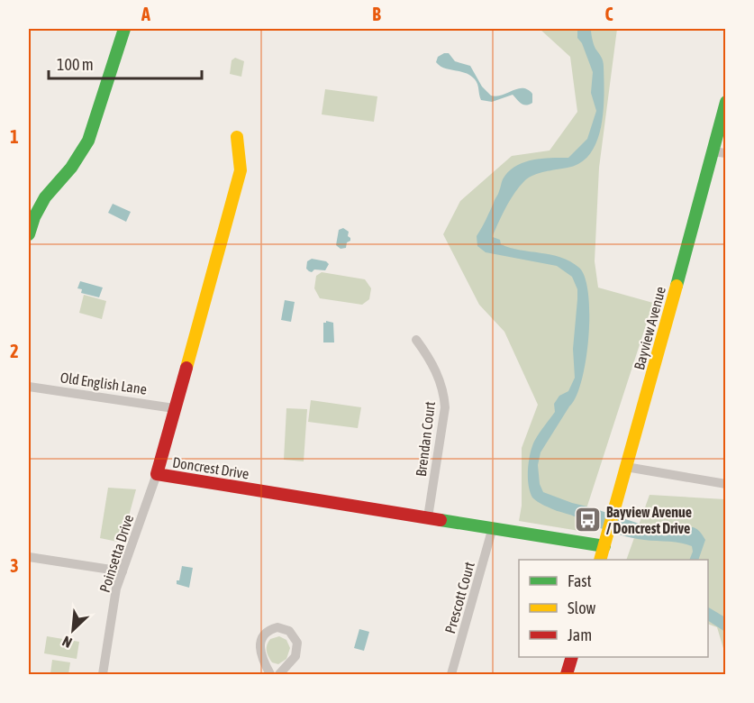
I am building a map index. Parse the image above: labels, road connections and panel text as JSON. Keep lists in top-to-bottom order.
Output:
{
  "streets": {
    "street": [
      "Bayview Avenue",
      "Old English Lane",
      "Brendan Court",
      "Doncrest Drive",
      "Poinsetta Drive",
      "Prescott Court"
    ]
  },
  "crossings": [
    ["Bayview Avenue", "Doncrest Drive"],
    ["Old English Lane", "Doncrest Drive"],
    ["Brendan Court", "Doncrest Drive"],
    ["Doncrest Drive", "Poinsetta Drive"],
    ["Doncrest Drive", "Prescott Court"]
  ],
  "places": {
    "bus stop": ["Bayview Avenue / Doncrest Drive"]
  },
  "legend": ["Fast", "Slow", "Jam"],
  "scale_bar": "100 m",
  "north": "bottom left",
  "grid": {
    "columns": ["A", "B", "C"],
    "rows": ["1", "2", "3"]
  }
}
